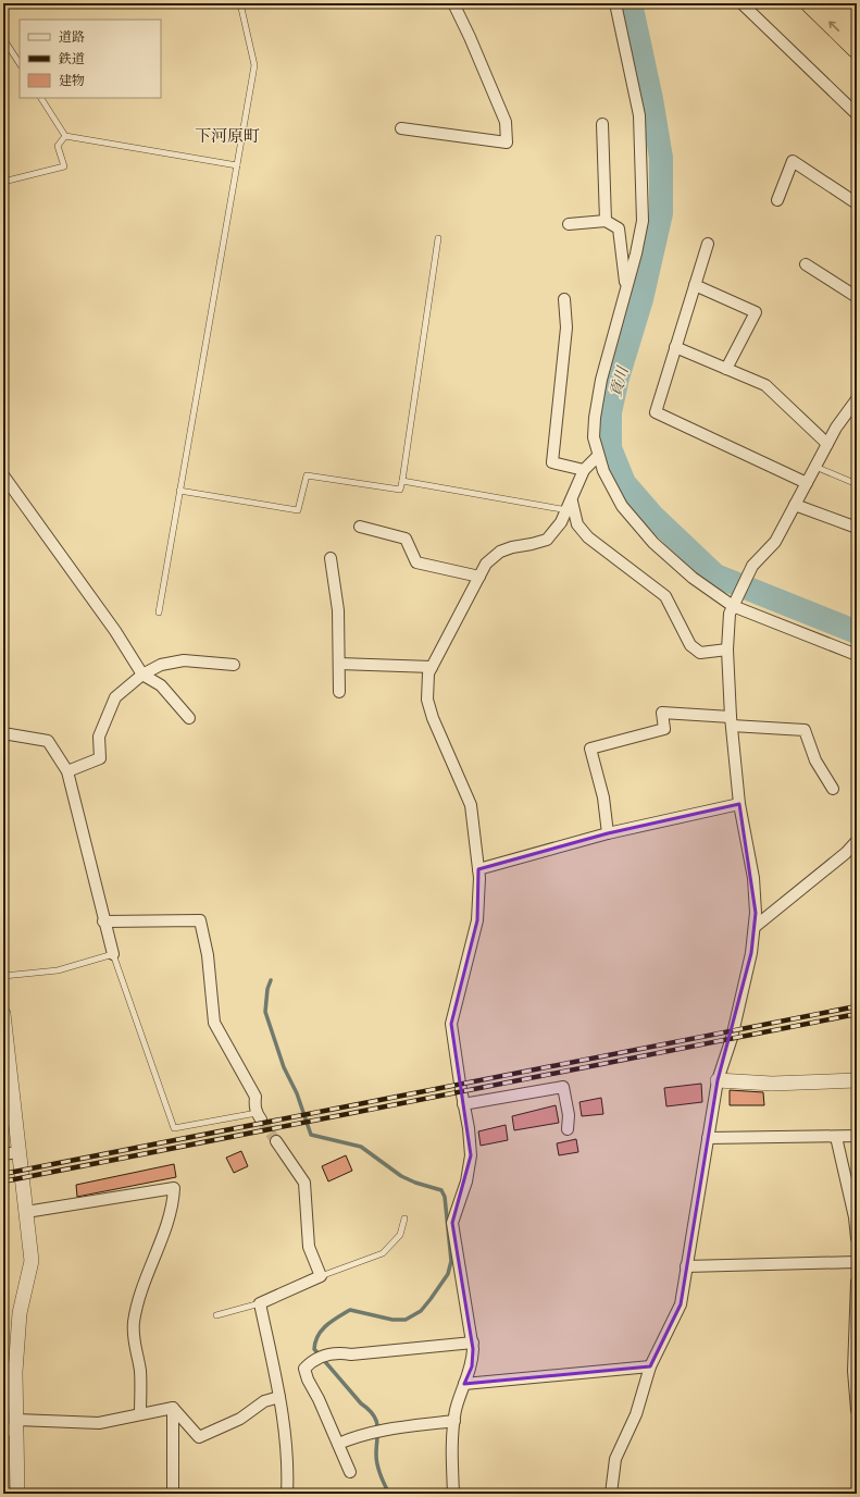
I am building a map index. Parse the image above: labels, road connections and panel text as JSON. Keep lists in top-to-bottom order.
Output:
{
  "districts": ["下河原町"],
  "water": ["貢川"],
  "legend": ["道路", "鉄道", "建物"]
}
